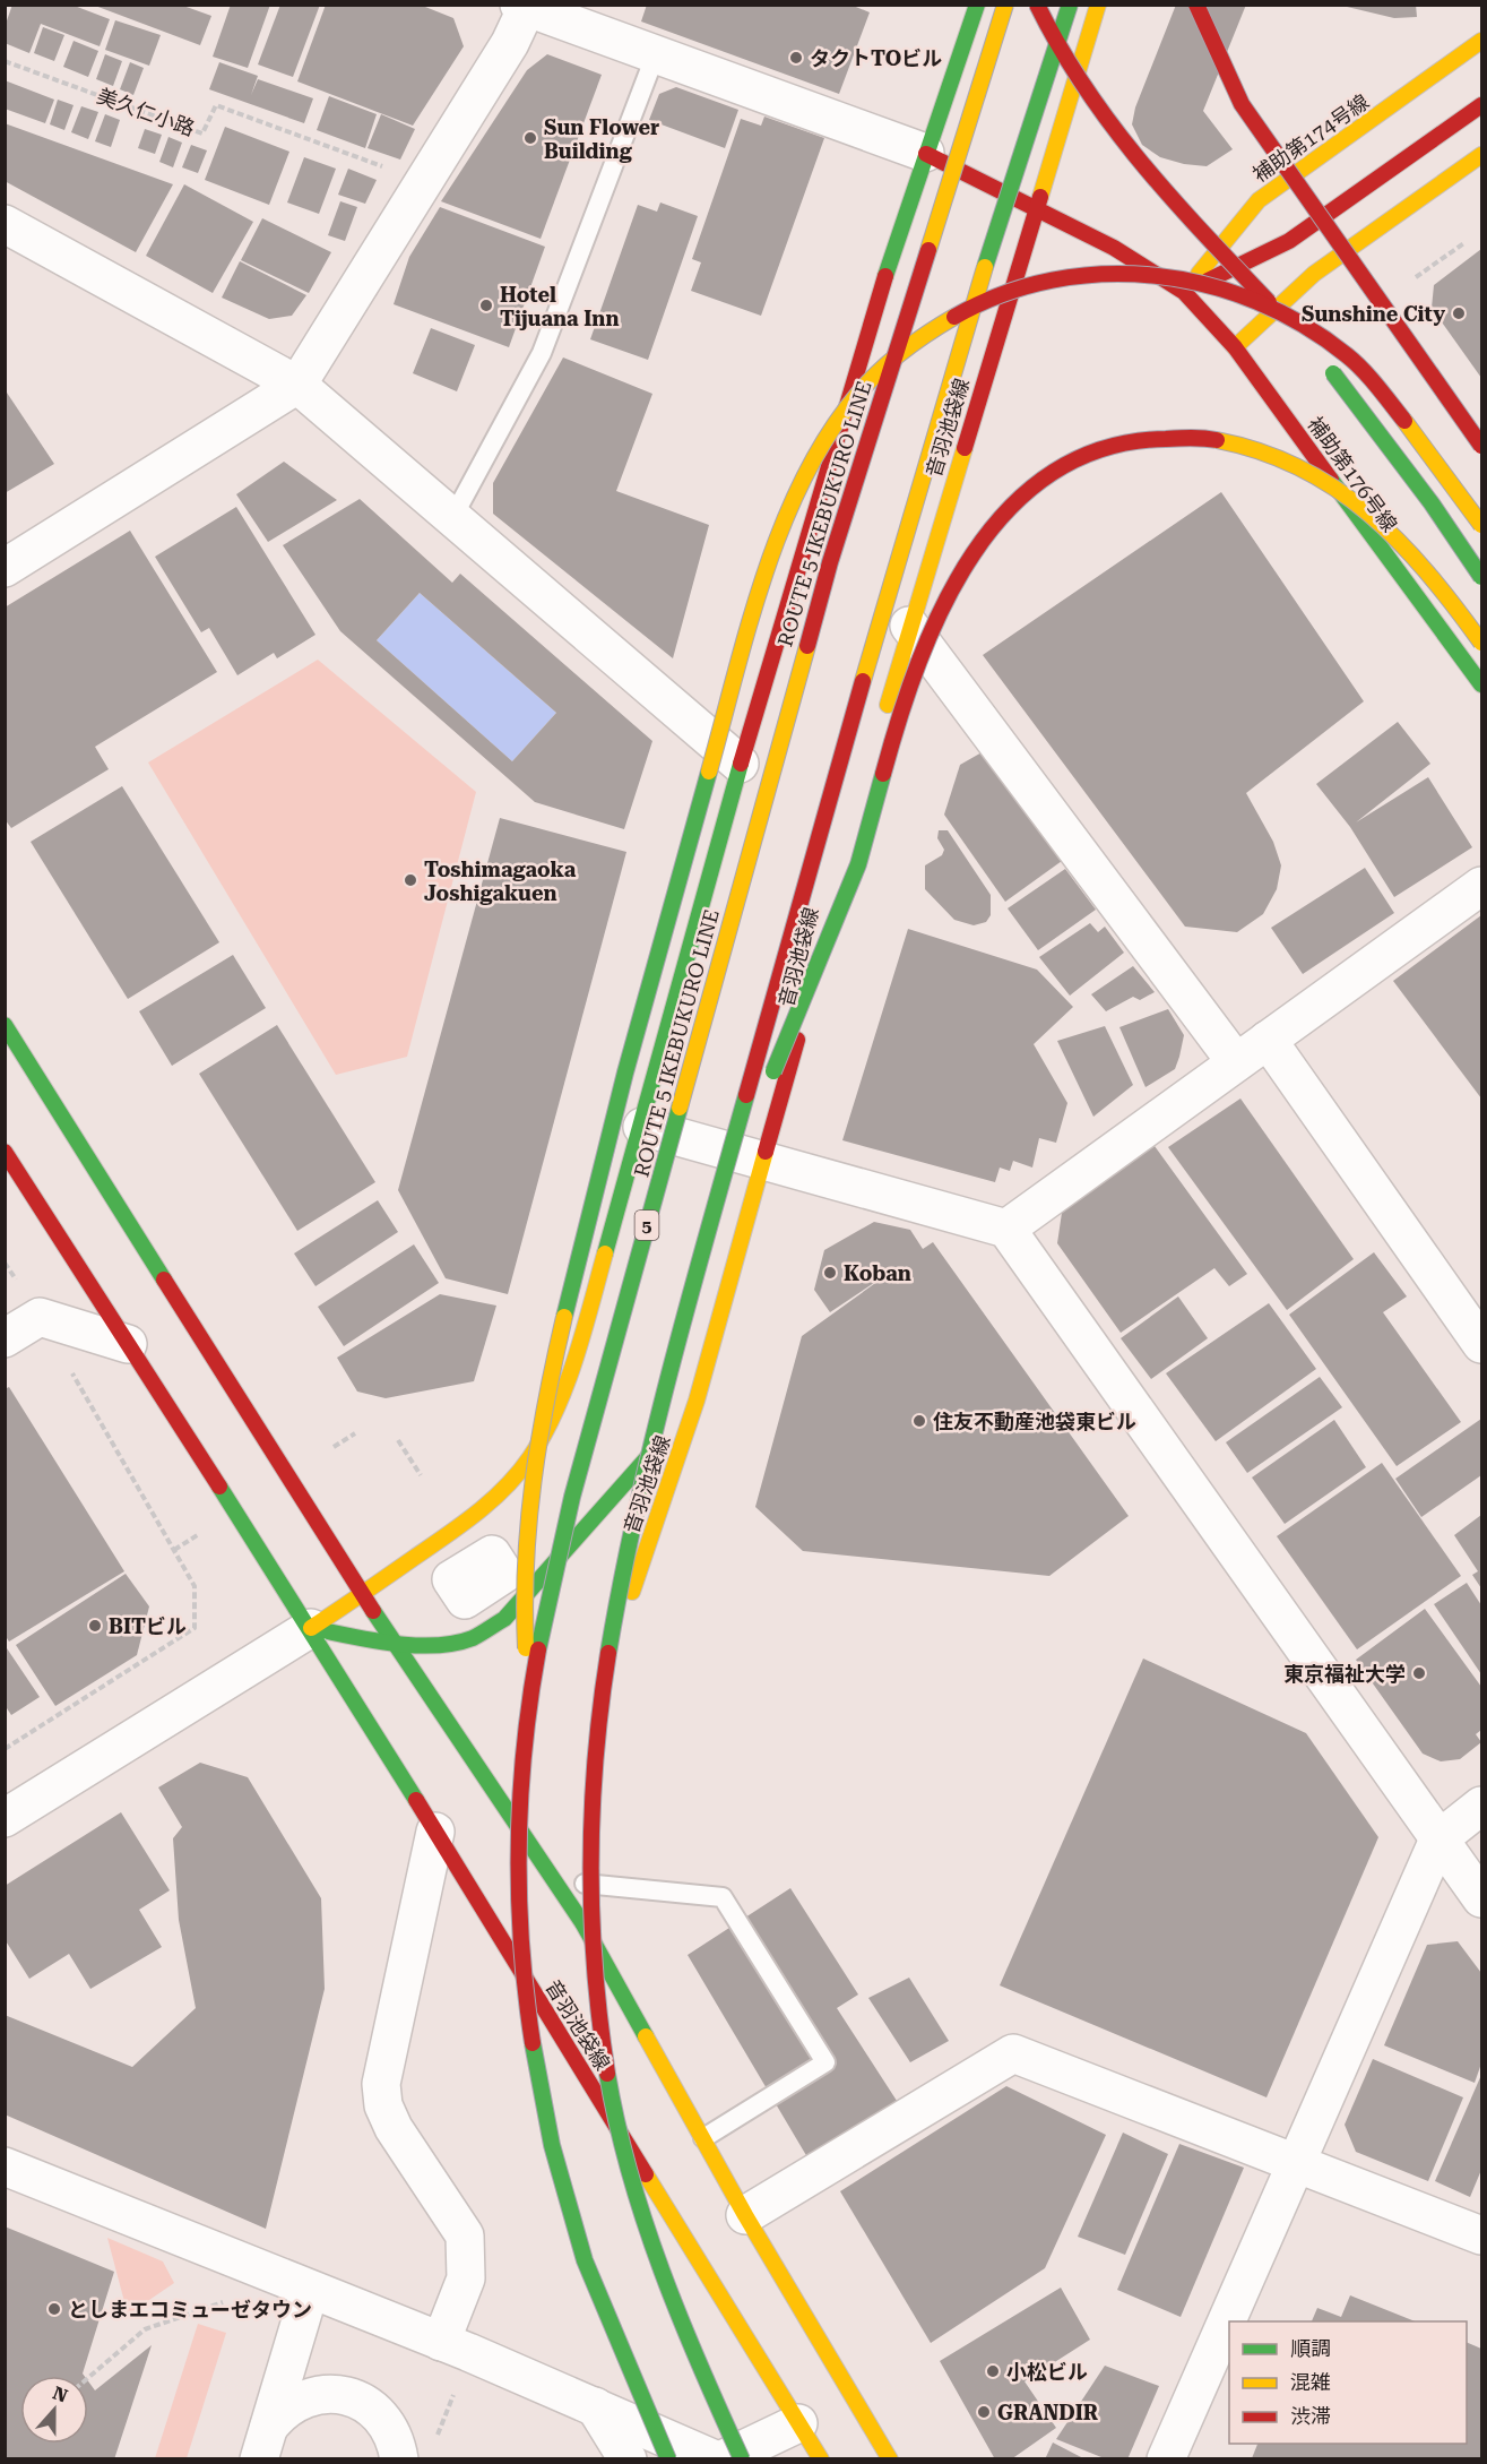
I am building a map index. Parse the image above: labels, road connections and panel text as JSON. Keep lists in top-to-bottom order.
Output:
{
  "streets": {
    "main road": [
      "補助第174号線",
      "音羽池袋線",
      "補助第176号線",
      "ROUTE 5 IKEBUKURO LINE",
      "5"
    ],
    "path": ["美久仁小路"]
  },
  "crossings": [
    ["補助第174号線", "補助第176号線"]
  ],
  "places": [
    "タクトTOビル",
    "Sun Flower Building",
    "Hotel Tijuana Inn",
    "Sunshine City",
    "Toshimagaoka Joshigakuen",
    "Koban",
    "住友不動産池袋東ビル",
    "BITビル",
    "東京福祉大学",
    "としまエコミューゼタウン",
    "小松ビル",
    "GRANDIR"
  ],
  "legend": ["順調", "混雑", "渋滞"],
  "north": "top"
}
